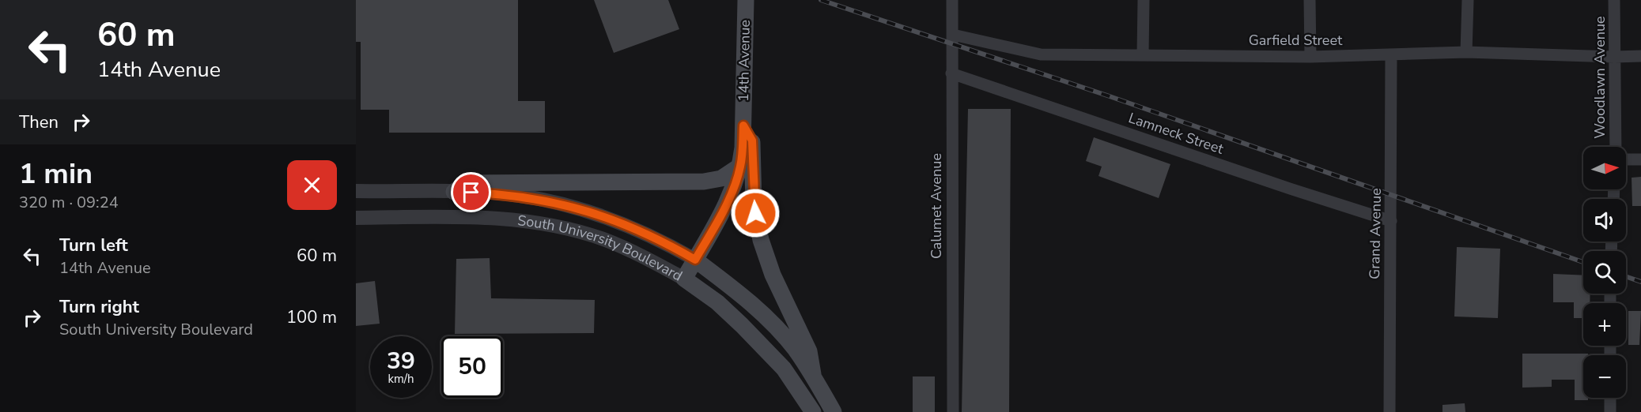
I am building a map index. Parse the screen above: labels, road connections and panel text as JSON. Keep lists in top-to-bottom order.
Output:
{
  "streets": {
    "main road": ["14th Avenue", "South University Boulevard"],
    "street": [
      "Garfield Street",
      "Woodlawn Avenue",
      "Lamneck Street",
      "Calumet Avenue",
      "Grand Avenue"
    ]
  },
  "crossings": [
    ["Garfield Street", "Woodlawn Avenue"],
    ["Garfield Street", "Calumet Avenue"],
    ["Garfield Street", "Grand Avenue"],
    ["14th Avenue", "South University Boulevard"],
    ["Lamneck Street", "Calumet Avenue"],
    ["Lamneck Street", "Grand Avenue"]
  ],
  "north": "right",
  "page": {
    "turn": ["60 m", "14th Avenue"],
    "then": "Then",
    "heading": ["1 min", "320 m · 09:24"],
    "map_buttons": ["+", "−"],
    "list": [
      {
        "name": "Turn left",
        "note": "14th Avenue",
        "value": "60 m"
      },
      {
        "name": "Turn right",
        "note": "South University Boulevard",
        "value": "100 m"
      }
    ],
    "speed": "39 km/h",
    "limit": "50"
  }
}
